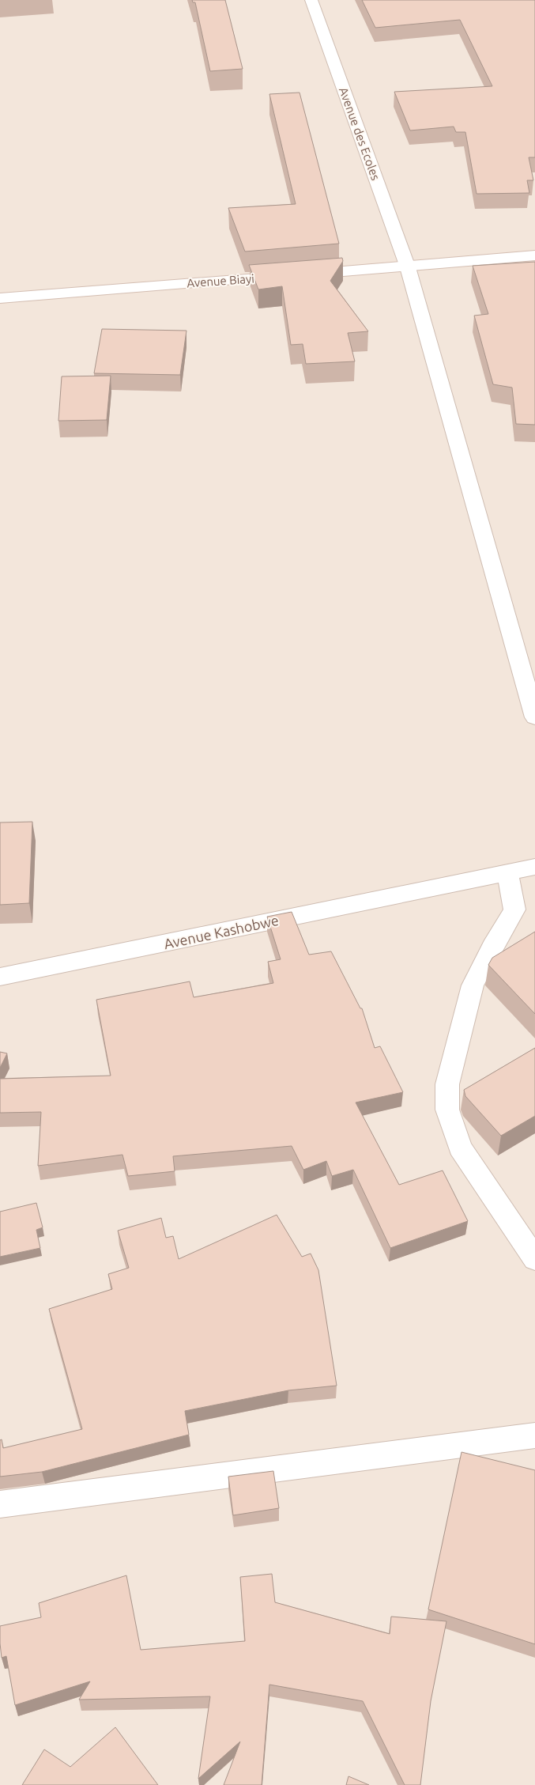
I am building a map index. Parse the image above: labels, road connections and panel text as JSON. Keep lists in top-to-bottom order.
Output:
{
  "streets": {
    "street": ["Avenue des Ecoles", "Avenue Biayi", "Avenue Kashobwe"]
  },
  "crossings": [
    ["Avenue des Ecoles", "Avenue Biayi"]
  ]
}
